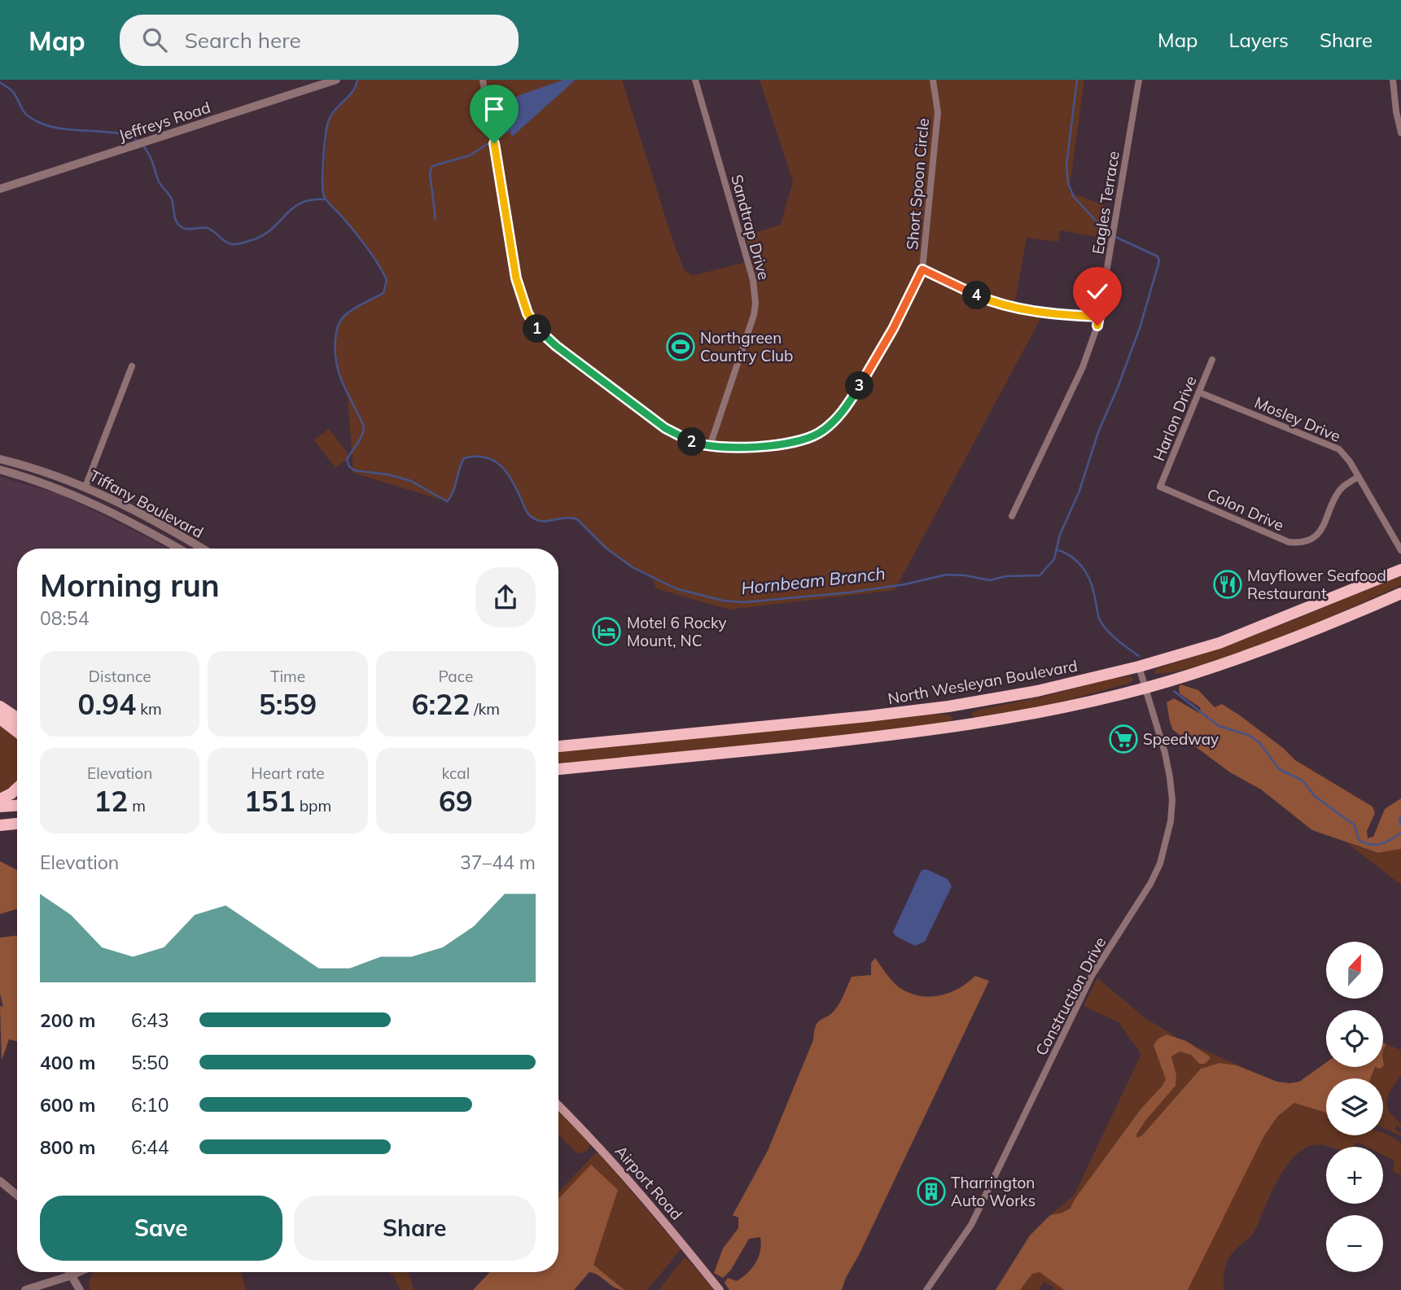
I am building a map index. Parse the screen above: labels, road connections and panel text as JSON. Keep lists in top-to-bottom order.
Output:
{
  "streets": {
    "highway": ["North Wesleyan Boulevard"],
    "main road": ["Airport Road"],
    "street": [
      "Jeffreys Road",
      "Short Spoon Circle",
      "Eagles Terrace",
      "Sandtrap Drive",
      "Harlon Drive",
      "Mosley Drive",
      "Tiffany Boulevard",
      "Colon Drive",
      "Construction Drive"
    ]
  },
  "crossings": [
    ["Short Spoon Circle", "Sandtrap Drive"],
    ["Harlon Drive", "Mosley Drive"],
    ["Harlon Drive", "Colon Drive"],
    ["Mosley Drive", "Colon Drive"],
    ["North Wesleyan Boulevard", "Construction Drive"]
  ],
  "water": ["Hornbeam Branch"],
  "places": {
    "sports": ["Northgreen Country Club"],
    "restaurant": ["Mayflower Seafood Restaurant"],
    "hotel": ["Motel 6 Rocky Mount, NC"],
    "supermarket": ["Speedway"],
    "building": ["Tharrington Auto Works"]
  },
  "north": "top",
  "page": {
    "header": "Map",
    "search": "Search here",
    "nav": ["Map", "Layers", "Share"],
    "pins": [
      "4",
      "1",
      "3",
      "2"
    ],
    "heading": ["Morning run", "08:54"],
    "stats": [
      ["Distance", "0.94 km"],
      ["Time", "5:59"],
      ["Pace", "6:22 /km"],
      ["Elevation", "12 m"],
      ["Heart rate", "151 bpm"],
      ["kcal", "69"]
    ],
    "chart": ["Elevation", "37–44 m"],
    "map_buttons": ["+", "−"],
    "list": [
      {
        "name": "200 m",
        "note": "6:43"
      },
      {
        "name": "400 m",
        "note": "5:50"
      },
      {
        "name": "600 m",
        "note": "6:10"
      },
      {
        "name": "800 m",
        "note": "6:44"
      }
    ],
    "buttons": ["Save", "Share"]
  }
}
